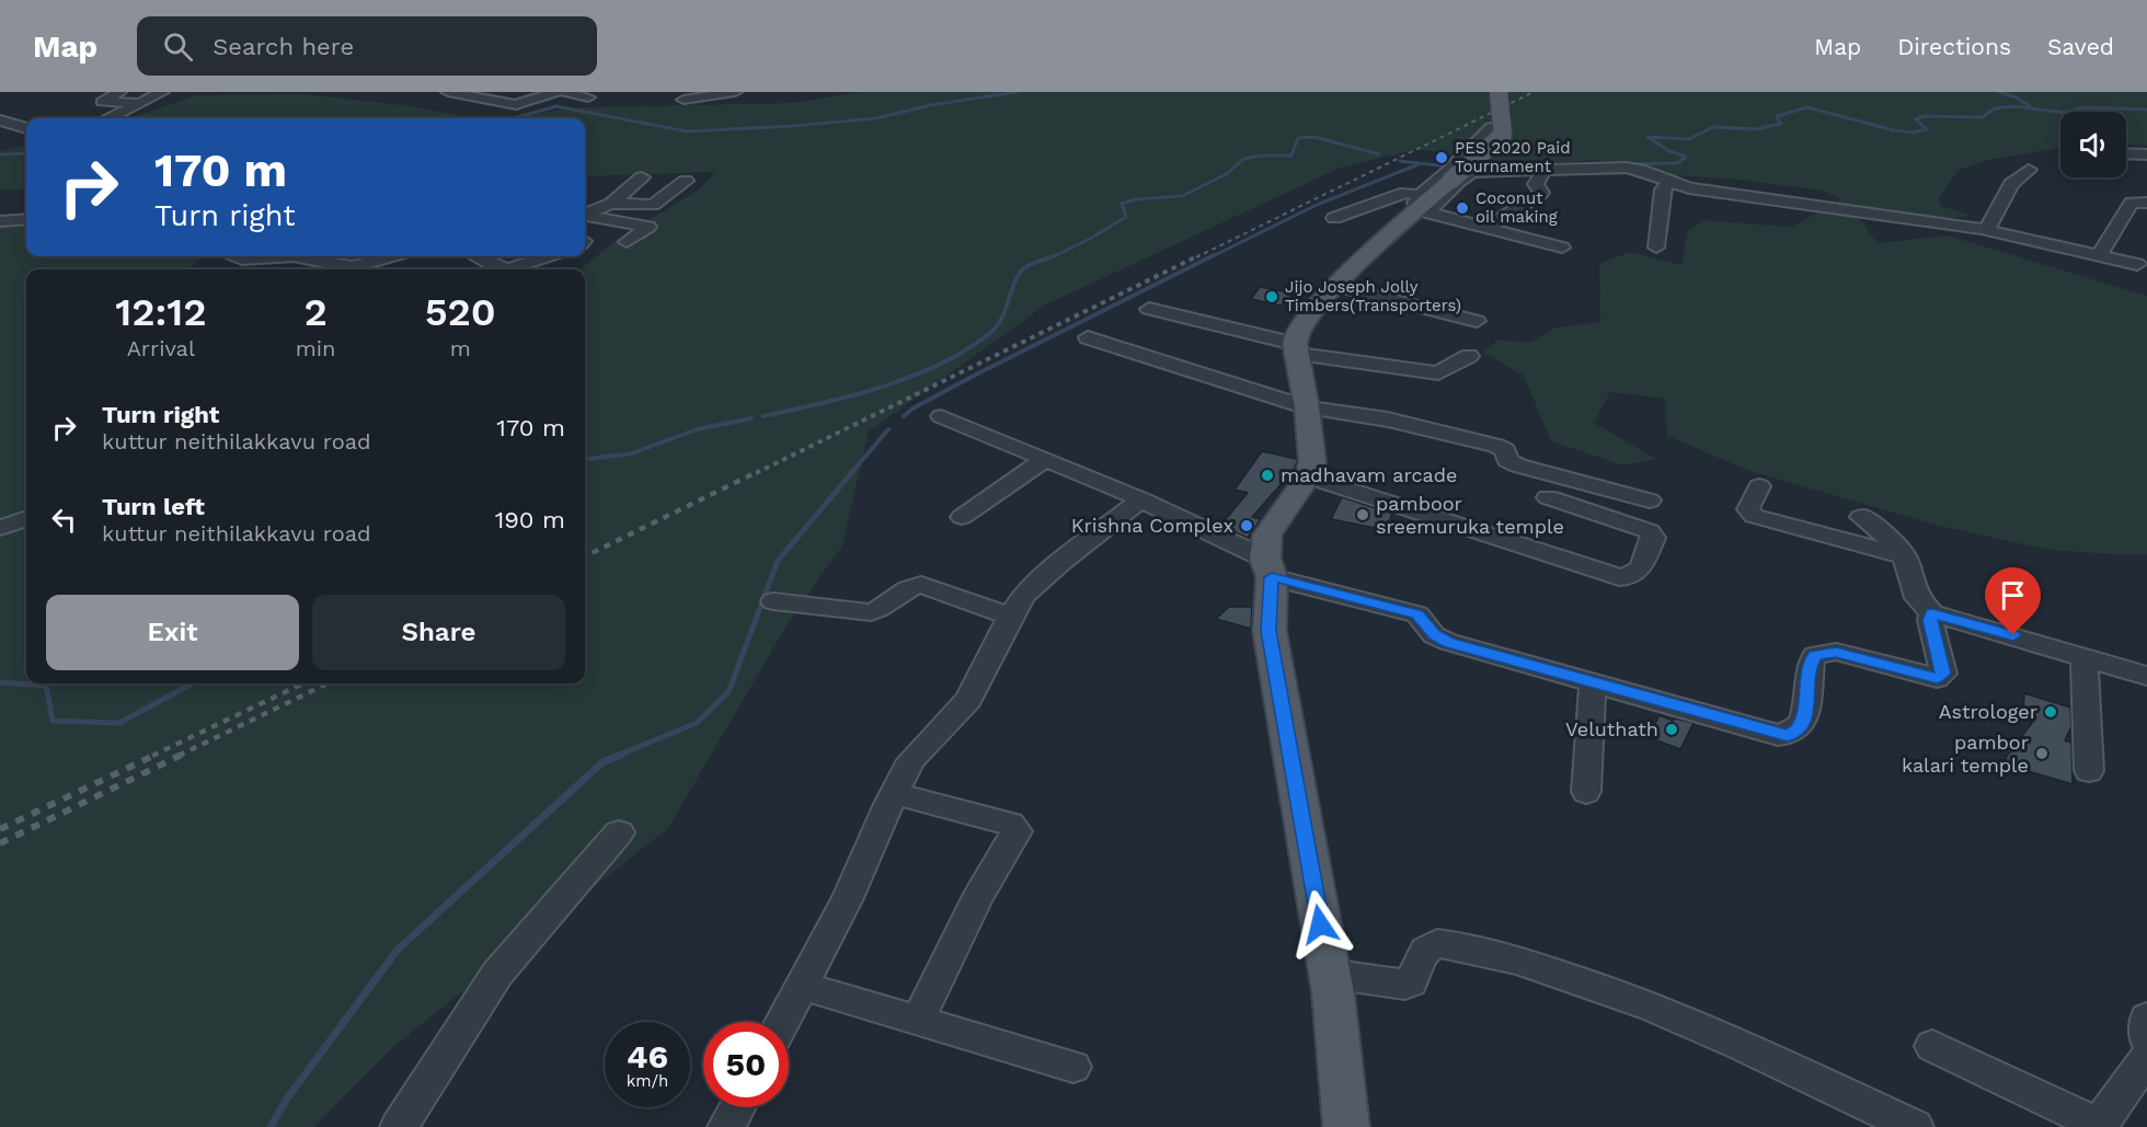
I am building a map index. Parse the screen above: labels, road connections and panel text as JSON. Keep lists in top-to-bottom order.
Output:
{
  "places": [
    "PES 2020 Paid Tournament",
    "Coconut oil making",
    "Jijo Joseph Jolly Timbers(Transporters)",
    "madhavam arcade",
    "pamboor sreemuruka temple",
    "Krishna Complex",
    "Astrologer",
    "Veluthath",
    "pambor kalari temple"
  ],
  "page": {
    "header": "Map",
    "search": "Search here",
    "nav": ["Map", "Directions", "Saved"],
    "turn": ["170 m", "Turn right"],
    "eta": [
      "12:12",
      "Arrival",
      "2",
      "min",
      "520",
      "m"
    ],
    "list": [
      {
        "name": "Turn right",
        "note": "kuttur neithilakkavu road",
        "value": "170 m"
      },
      {
        "name": "Turn left",
        "note": "kuttur neithilakkavu road",
        "value": "190 m"
      }
    ],
    "buttons": ["Exit", "Share"],
    "speed": "46 km/h",
    "limit": "50"
  }
}
